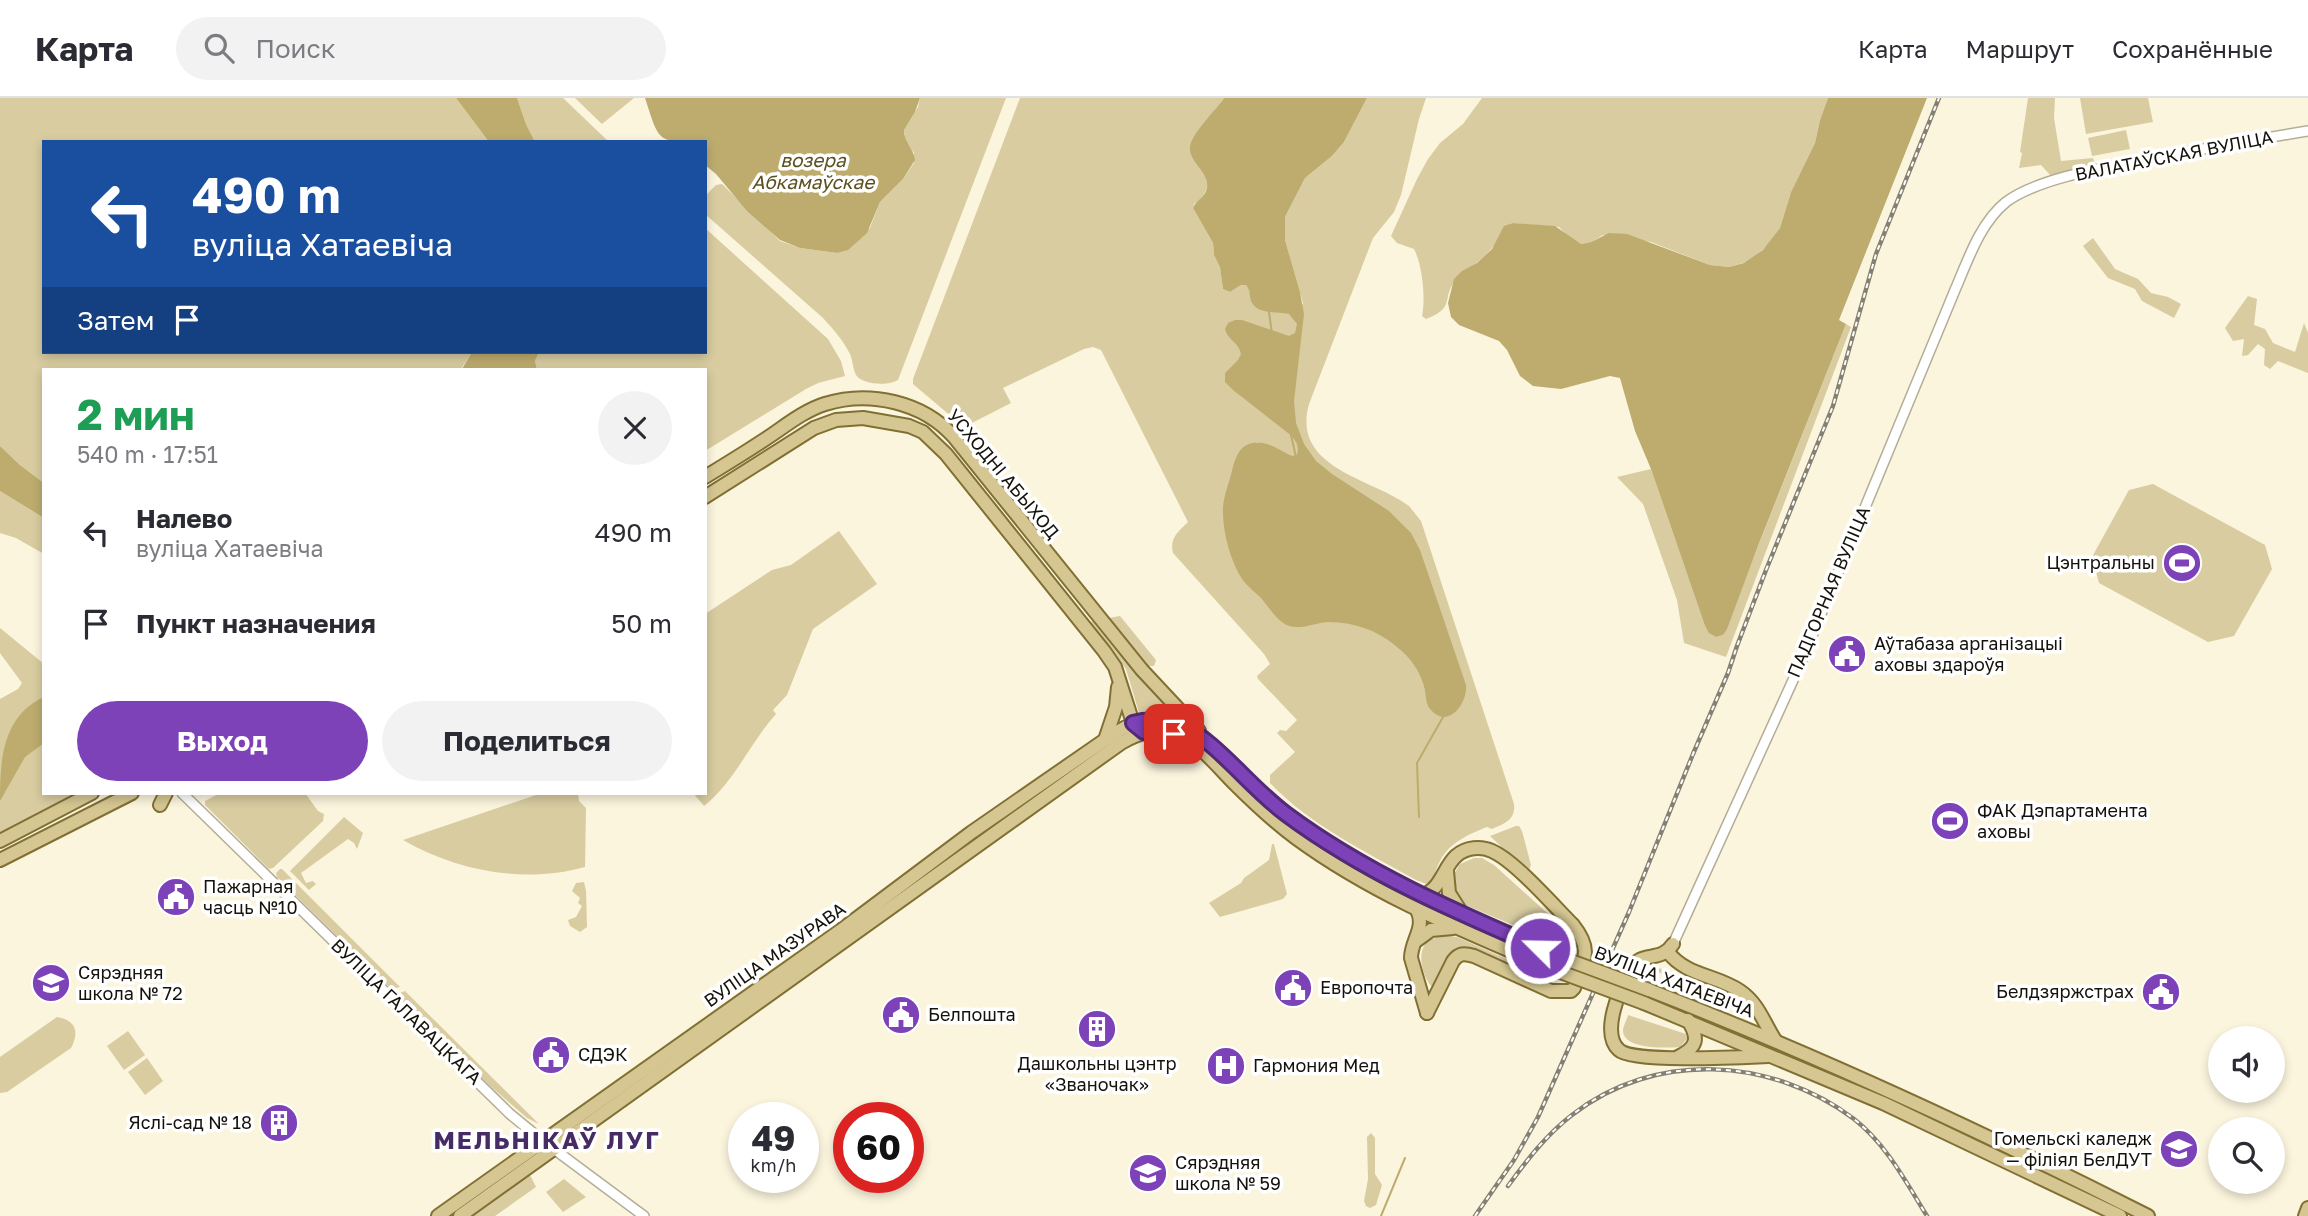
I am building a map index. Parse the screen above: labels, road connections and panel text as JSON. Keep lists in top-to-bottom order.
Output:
{
  "streets": {
    "main road": ["УСХОДНІ АБЫХОД", "ВУЛІЦА МАЗУРАВА", "ВУЛІЦА ХАТАЕВІЧА"],
    "street": ["ВАЛАТАЎСКАЯ ВУЛІЦА", "ПАДГОРНАЯ ВУЛІЦА", "ВУЛІЦА ГАЛАВАЦКАГА"]
  },
  "crossings": [
    ["ВАЛАТАЎСКАЯ ВУЛІЦА", "ПАДГОРНАЯ ВУЛІЦА"],
    ["УСХОДНІ АБЫХОД", "ВУЛІЦА МАЗУРАВА"],
    ["УСХОДНІ АБЫХОД", "ВУЛІЦА ХАТАЕВІЧА"],
    ["ВУЛІЦА МАЗУРАВА", "ВУЛІЦА ХАТАЕВІЧА"],
    ["ВУЛІЦА МАЗУРАВА", "ВУЛІЦА ГАЛАВАЦКАГА"]
  ],
  "districts": ["МЕЛЬНІКАЎ ЛУГ"],
  "water": ["возера Абкамаўскае"],
  "places": {
    "sports": ["Цэнтральны", "ФАК Дэпартамента аховы"],
    "public building": [
      "Аўтабаза арганізацыі аховы здароўя",
      "Пажарная часць №10",
      "Европочта",
      "Белдзяржстрах",
      "Белпошта",
      "СДЭК"
    ],
    "school or university": ["Сярэдняя школа № 72", "Гомельскі каледж — філіял БелДУТ", "Сярэдняя школа № 59"],
    "building": ["Дашкольны цэнтр «Званочак»", "Яслі-сад № 18"],
    "hospital": ["Гармония Мед"]
  },
  "page": {
    "header": "Карта",
    "search": "Поиск",
    "nav": ["Карта", "Маршрут", "Сохранённые"],
    "turn": ["490 m", "вуліца Хатаевіча"],
    "then": "Затем",
    "heading": ["2 мин", "540 m · 17:51"],
    "list": [
      {
        "name": "Налево",
        "note": "вуліца Хатаевіча",
        "value": "490 m"
      },
      {
        "name": "Пункт назначения",
        "value": "50 m"
      }
    ],
    "buttons": ["Выход", "Поделиться"],
    "speed": "49 km/h",
    "limit": "60"
  }
}
